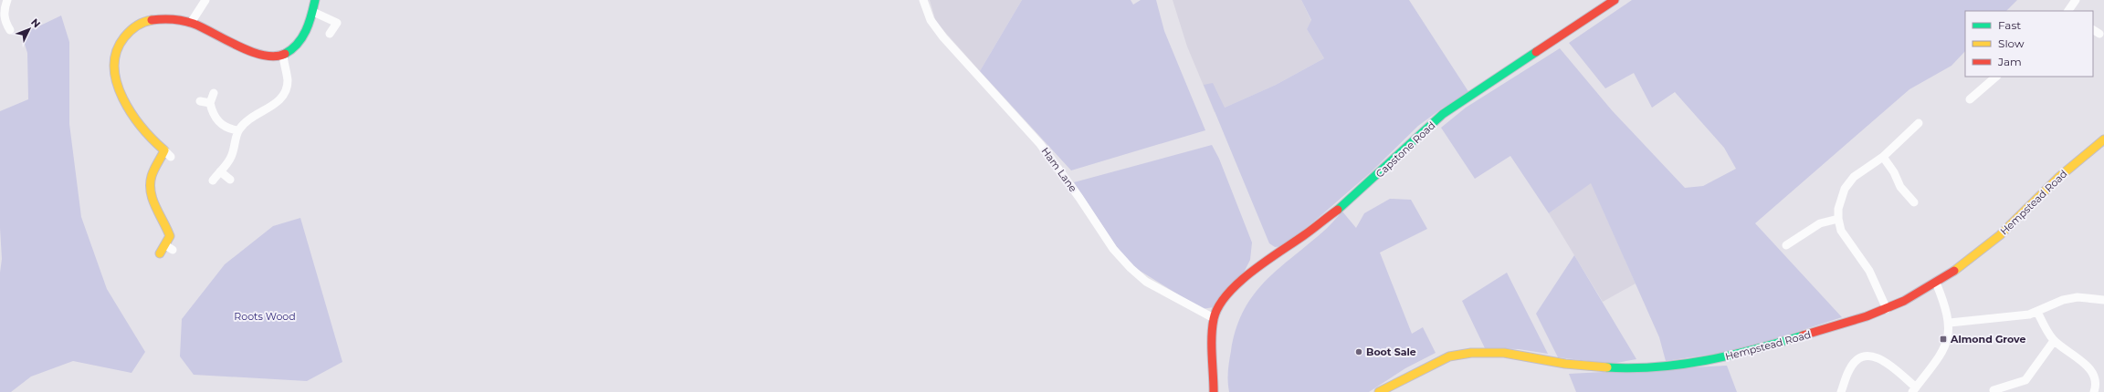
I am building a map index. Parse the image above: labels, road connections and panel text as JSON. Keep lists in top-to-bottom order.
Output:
{
  "streets": {
    "street": ["Capstone Road", "Ham Lane", "Hempstead Road"]
  },
  "crossings": [
    ["Capstone Road", "Ham Lane"]
  ],
  "parks": ["Roots Wood"],
  "places": {
    "transit": ["Almond Grove"],
    "other": ["Boot Sale"]
  },
  "legend": ["Fast", "Slow", "Jam"],
  "north": "top right"
}
